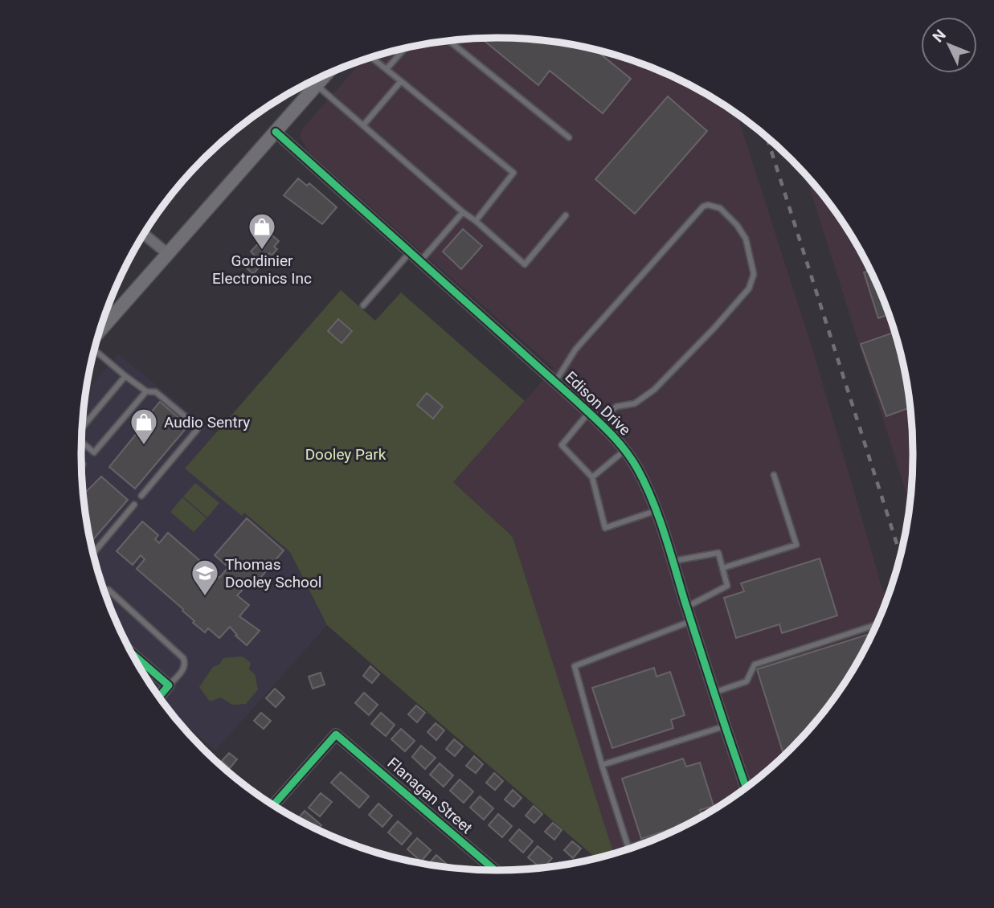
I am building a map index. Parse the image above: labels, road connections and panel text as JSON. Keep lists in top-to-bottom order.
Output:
{
  "streets": {
    "street": ["Edison Drive", "Flanagan Street"]
  },
  "parks": ["Dooley Park"],
  "places": {
    "shop": ["Gordinier Electronics Inc", "Audio Sentry"],
    "school or university": ["Thomas Dooley School"]
  },
  "north": "top left"
}
